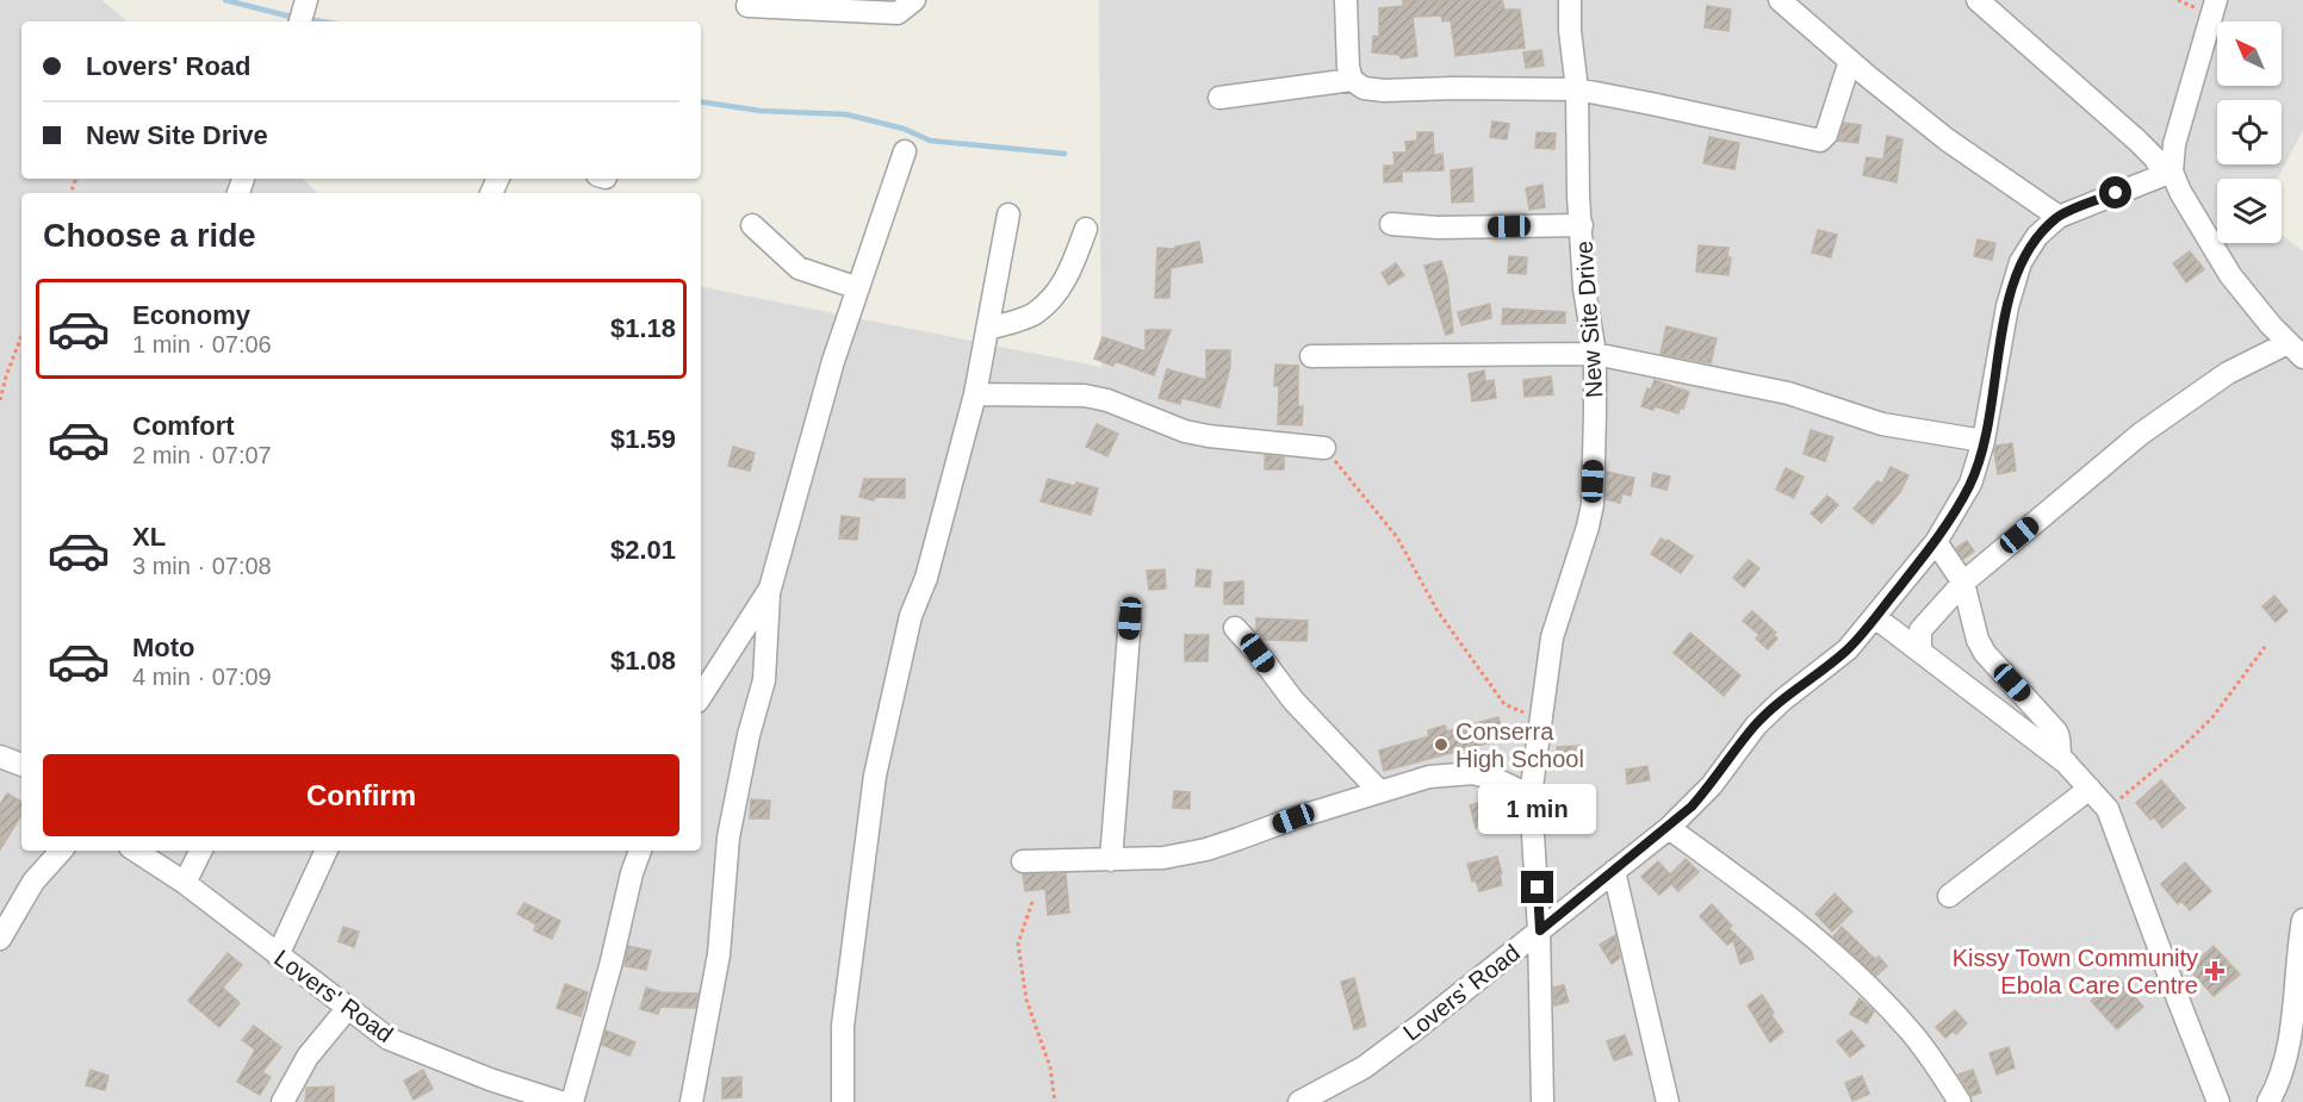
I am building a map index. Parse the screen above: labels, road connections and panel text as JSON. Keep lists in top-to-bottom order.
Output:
{
  "streets": {
    "street": ["New Site Drive", "Lovers' Road"]
  },
  "crossings": [
    ["New Site Drive", "Lovers' Road"]
  ],
  "places": {
    "other": ["Conserra High School"],
    "health": ["Kissy Town Community Ebola Care Centre"]
  },
  "north": "top left",
  "page": {
    "banner": ["Lovers' Road", "New Site Drive"],
    "heading": "Choose a ride",
    "list": [
      {
        "name": "Economy",
        "note": "1 min · 07:06",
        "value": "$1.18"
      },
      {
        "name": "Comfort",
        "note": "2 min · 07:07",
        "value": "$1.59"
      },
      {
        "name": "XL",
        "note": "3 min · 07:08",
        "value": "$2.01"
      },
      {
        "name": "Moto",
        "note": "4 min · 07:09",
        "value": "$1.08"
      }
    ],
    "buttons": "Confirm",
    "bubble": "1 min"
  }
}
